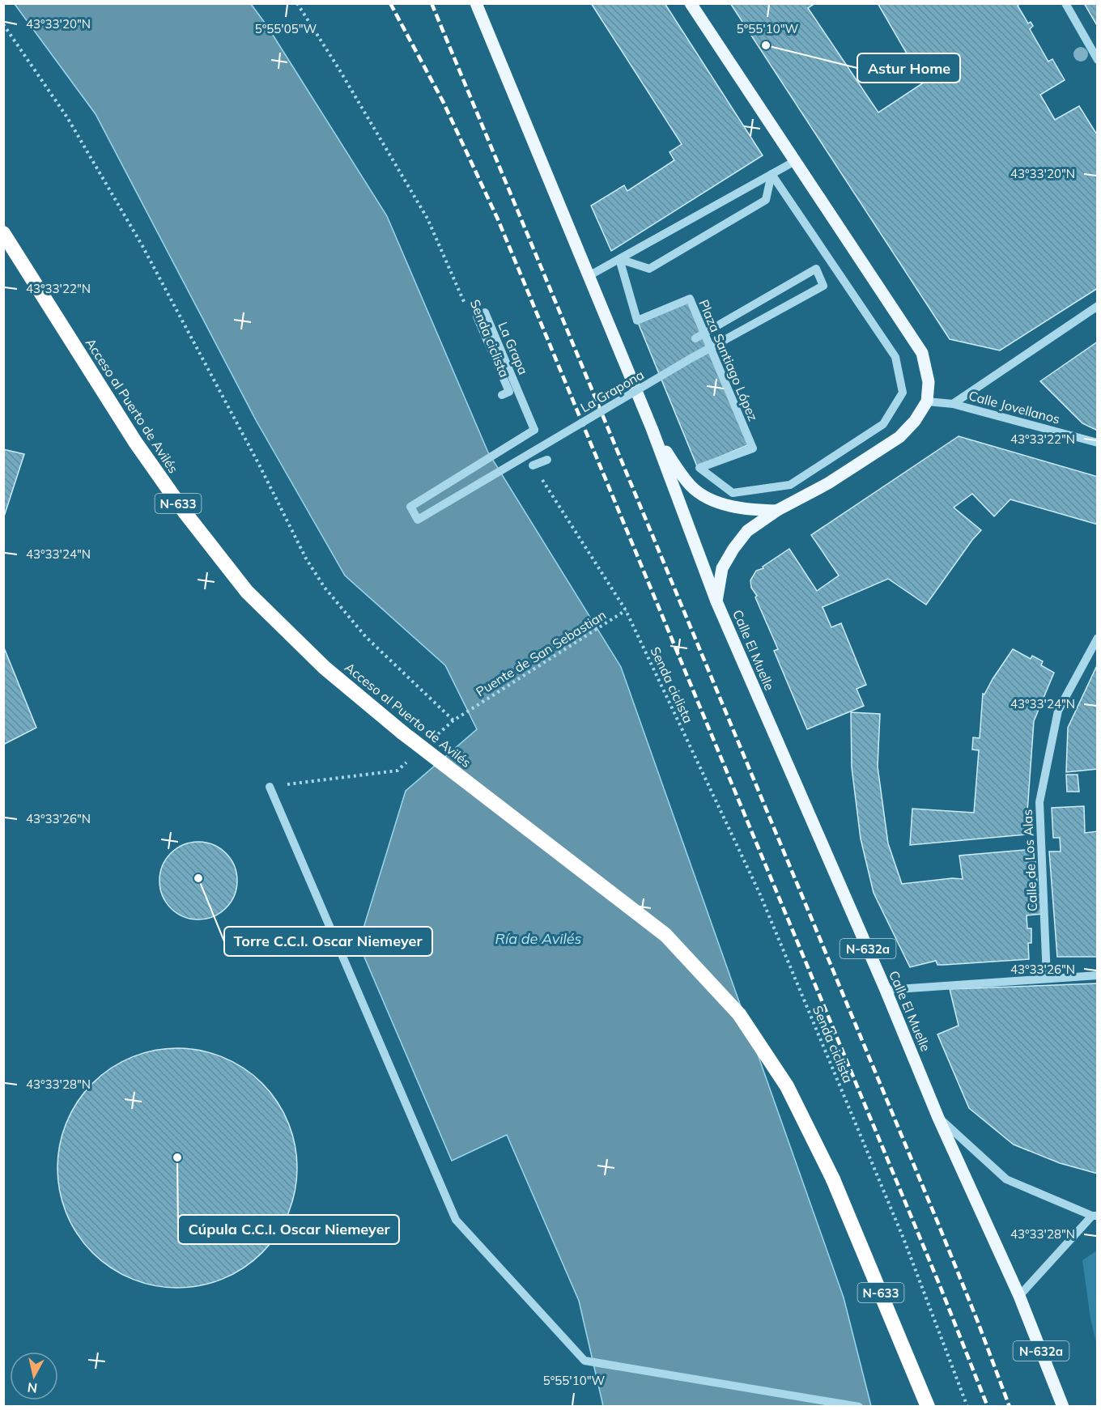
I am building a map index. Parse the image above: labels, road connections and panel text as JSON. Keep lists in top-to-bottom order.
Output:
{
  "streets": {
    "highway": ["Acceso al Puerto de Avilés", "N-633"],
    "main road": ["Calle El Muelle", "N-632a"],
    "street": [
      "La Grapa",
      "Plaza Santiago López",
      "La Grapona",
      "Calle Jovellanos",
      "Calle de Los Alas"
    ],
    "path": ["Senda ciclista", "Puente de San Sebastian"]
  },
  "crossings": [
    ["Senda ciclista", "Puente de San Sebastian"],
    ["La Grapa", "La Grapona"]
  ],
  "water": ["Ría de Avilés"],
  "places": ["Astur Home", "Torre C.C.I. Oscar Niemeyer", "Cúpula C.C.I. Oscar Niemeyer"],
  "north": "bottom",
  "coordinates": [
    "43°33'20\"N",
    "5°55'05\"W",
    "5°55'10\"W",
    "43°33'22\"N",
    "43°33'24\"N",
    "43°33'26\"N",
    "43°33'28\"N"
  ]
}
